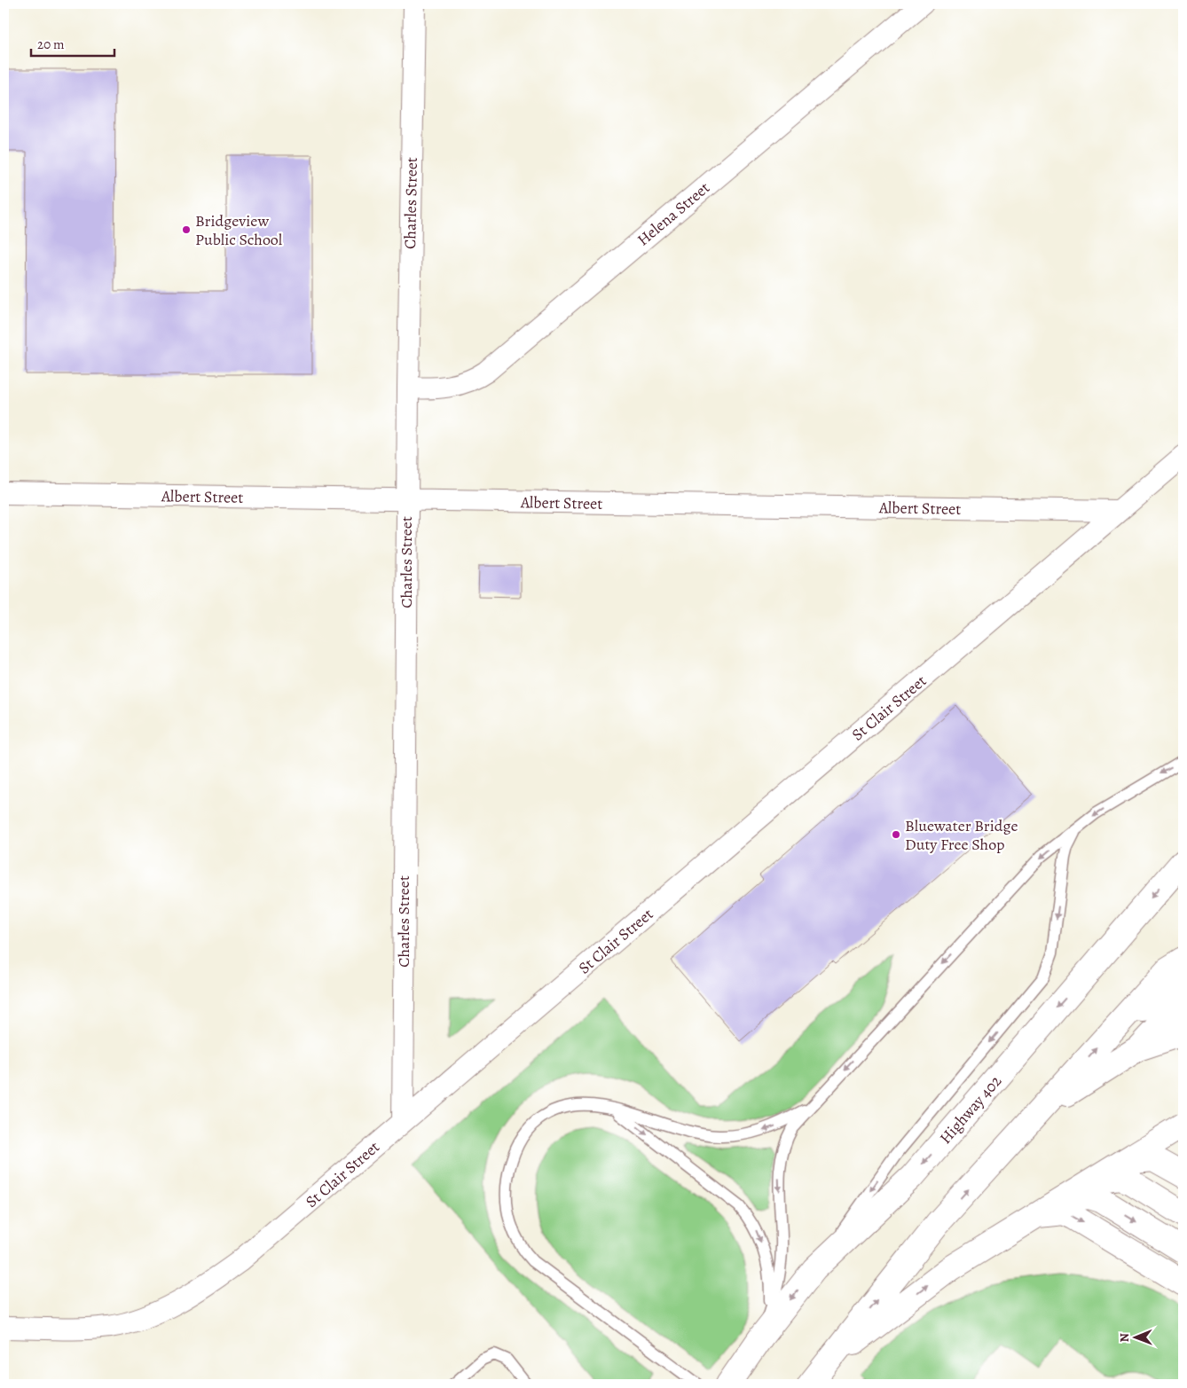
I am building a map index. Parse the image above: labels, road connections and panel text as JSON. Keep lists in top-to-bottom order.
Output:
{
  "streets": {
    "highway": ["Highway 402"],
    "street": [
      "Charles Street",
      "Helena Street",
      "Albert Street",
      "St Clair Street"
    ]
  },
  "crossings": [
    ["Charles Street", "Helena Street"],
    ["Charles Street", "Albert Street"],
    ["Charles Street", "St Clair Street"],
    ["Albert Street", "St Clair Street"]
  ],
  "places": ["Bridgeview Public School", "Bluewater Bridge Duty Free Shop"],
  "scale_bar": "20 m",
  "north": "left"
}
